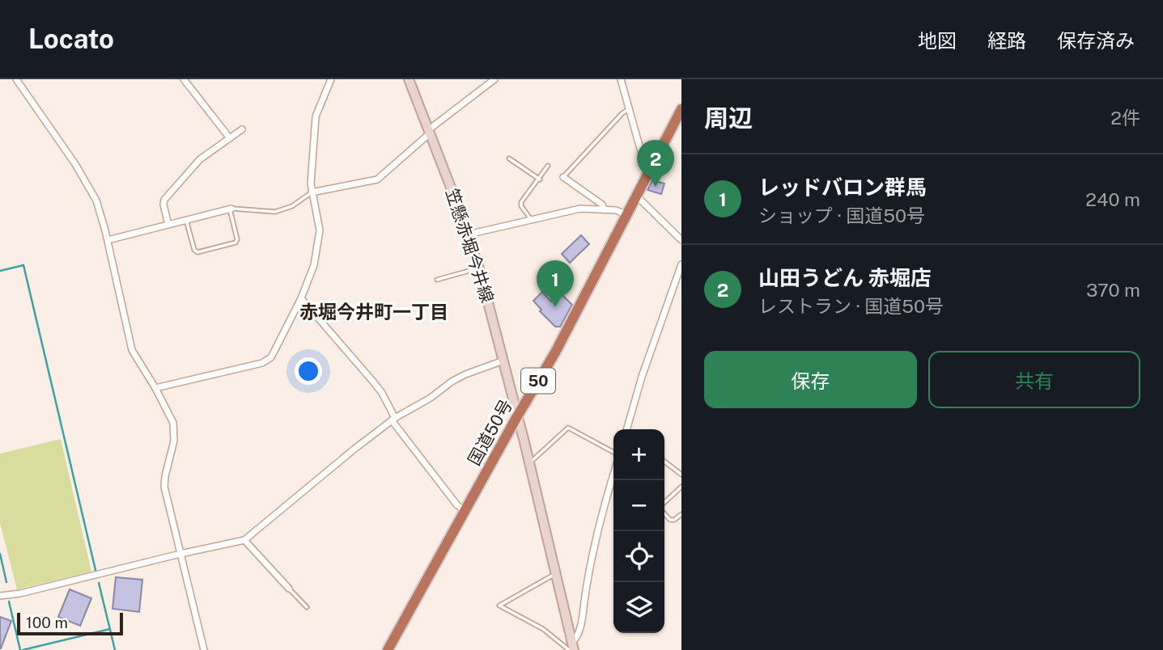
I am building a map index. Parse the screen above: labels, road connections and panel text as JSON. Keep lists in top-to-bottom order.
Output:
{
  "streets": {
    "highway": ["50", "国道50号"],
    "main road": ["笠懸赤堀今井線"]
  },
  "crossings": [
    ["笠懸赤堀今井線", "国道50号"]
  ],
  "districts": ["赤堀今井町一丁目"],
  "scale_bar": "100 m",
  "page": {
    "header": "Locato",
    "nav": ["地図", "経路", "保存済み"],
    "heading": ["周辺", "2件"],
    "pins": ["2", "1"],
    "list": [
      {
        "mark": "1",
        "name": "レッドバロン群馬",
        "note": "ショップ · 国道50号",
        "value": "240 m"
      },
      {
        "mark": "2",
        "name": "山田うどん 赤堀店",
        "note": "レストラン · 国道50号",
        "value": "370 m"
      }
    ],
    "buttons": ["保存", "共有"],
    "map_buttons": ["+", "−"],
    "scale": "100 m"
  }
}
